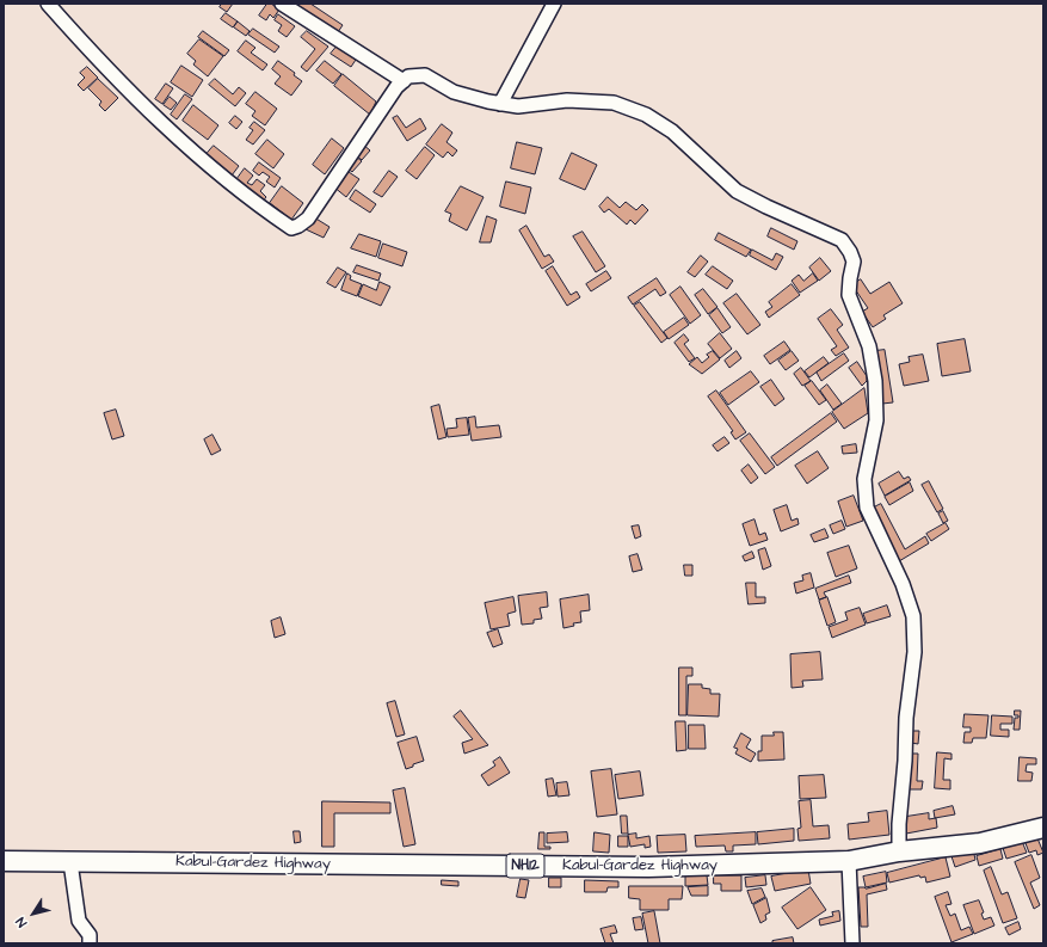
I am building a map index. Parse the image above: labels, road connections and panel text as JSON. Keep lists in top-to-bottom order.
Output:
{
  "streets": {
    "highway": ["Kabul-Gardez Highway", "NH12"]
  },
  "north": "bottom left"
}
